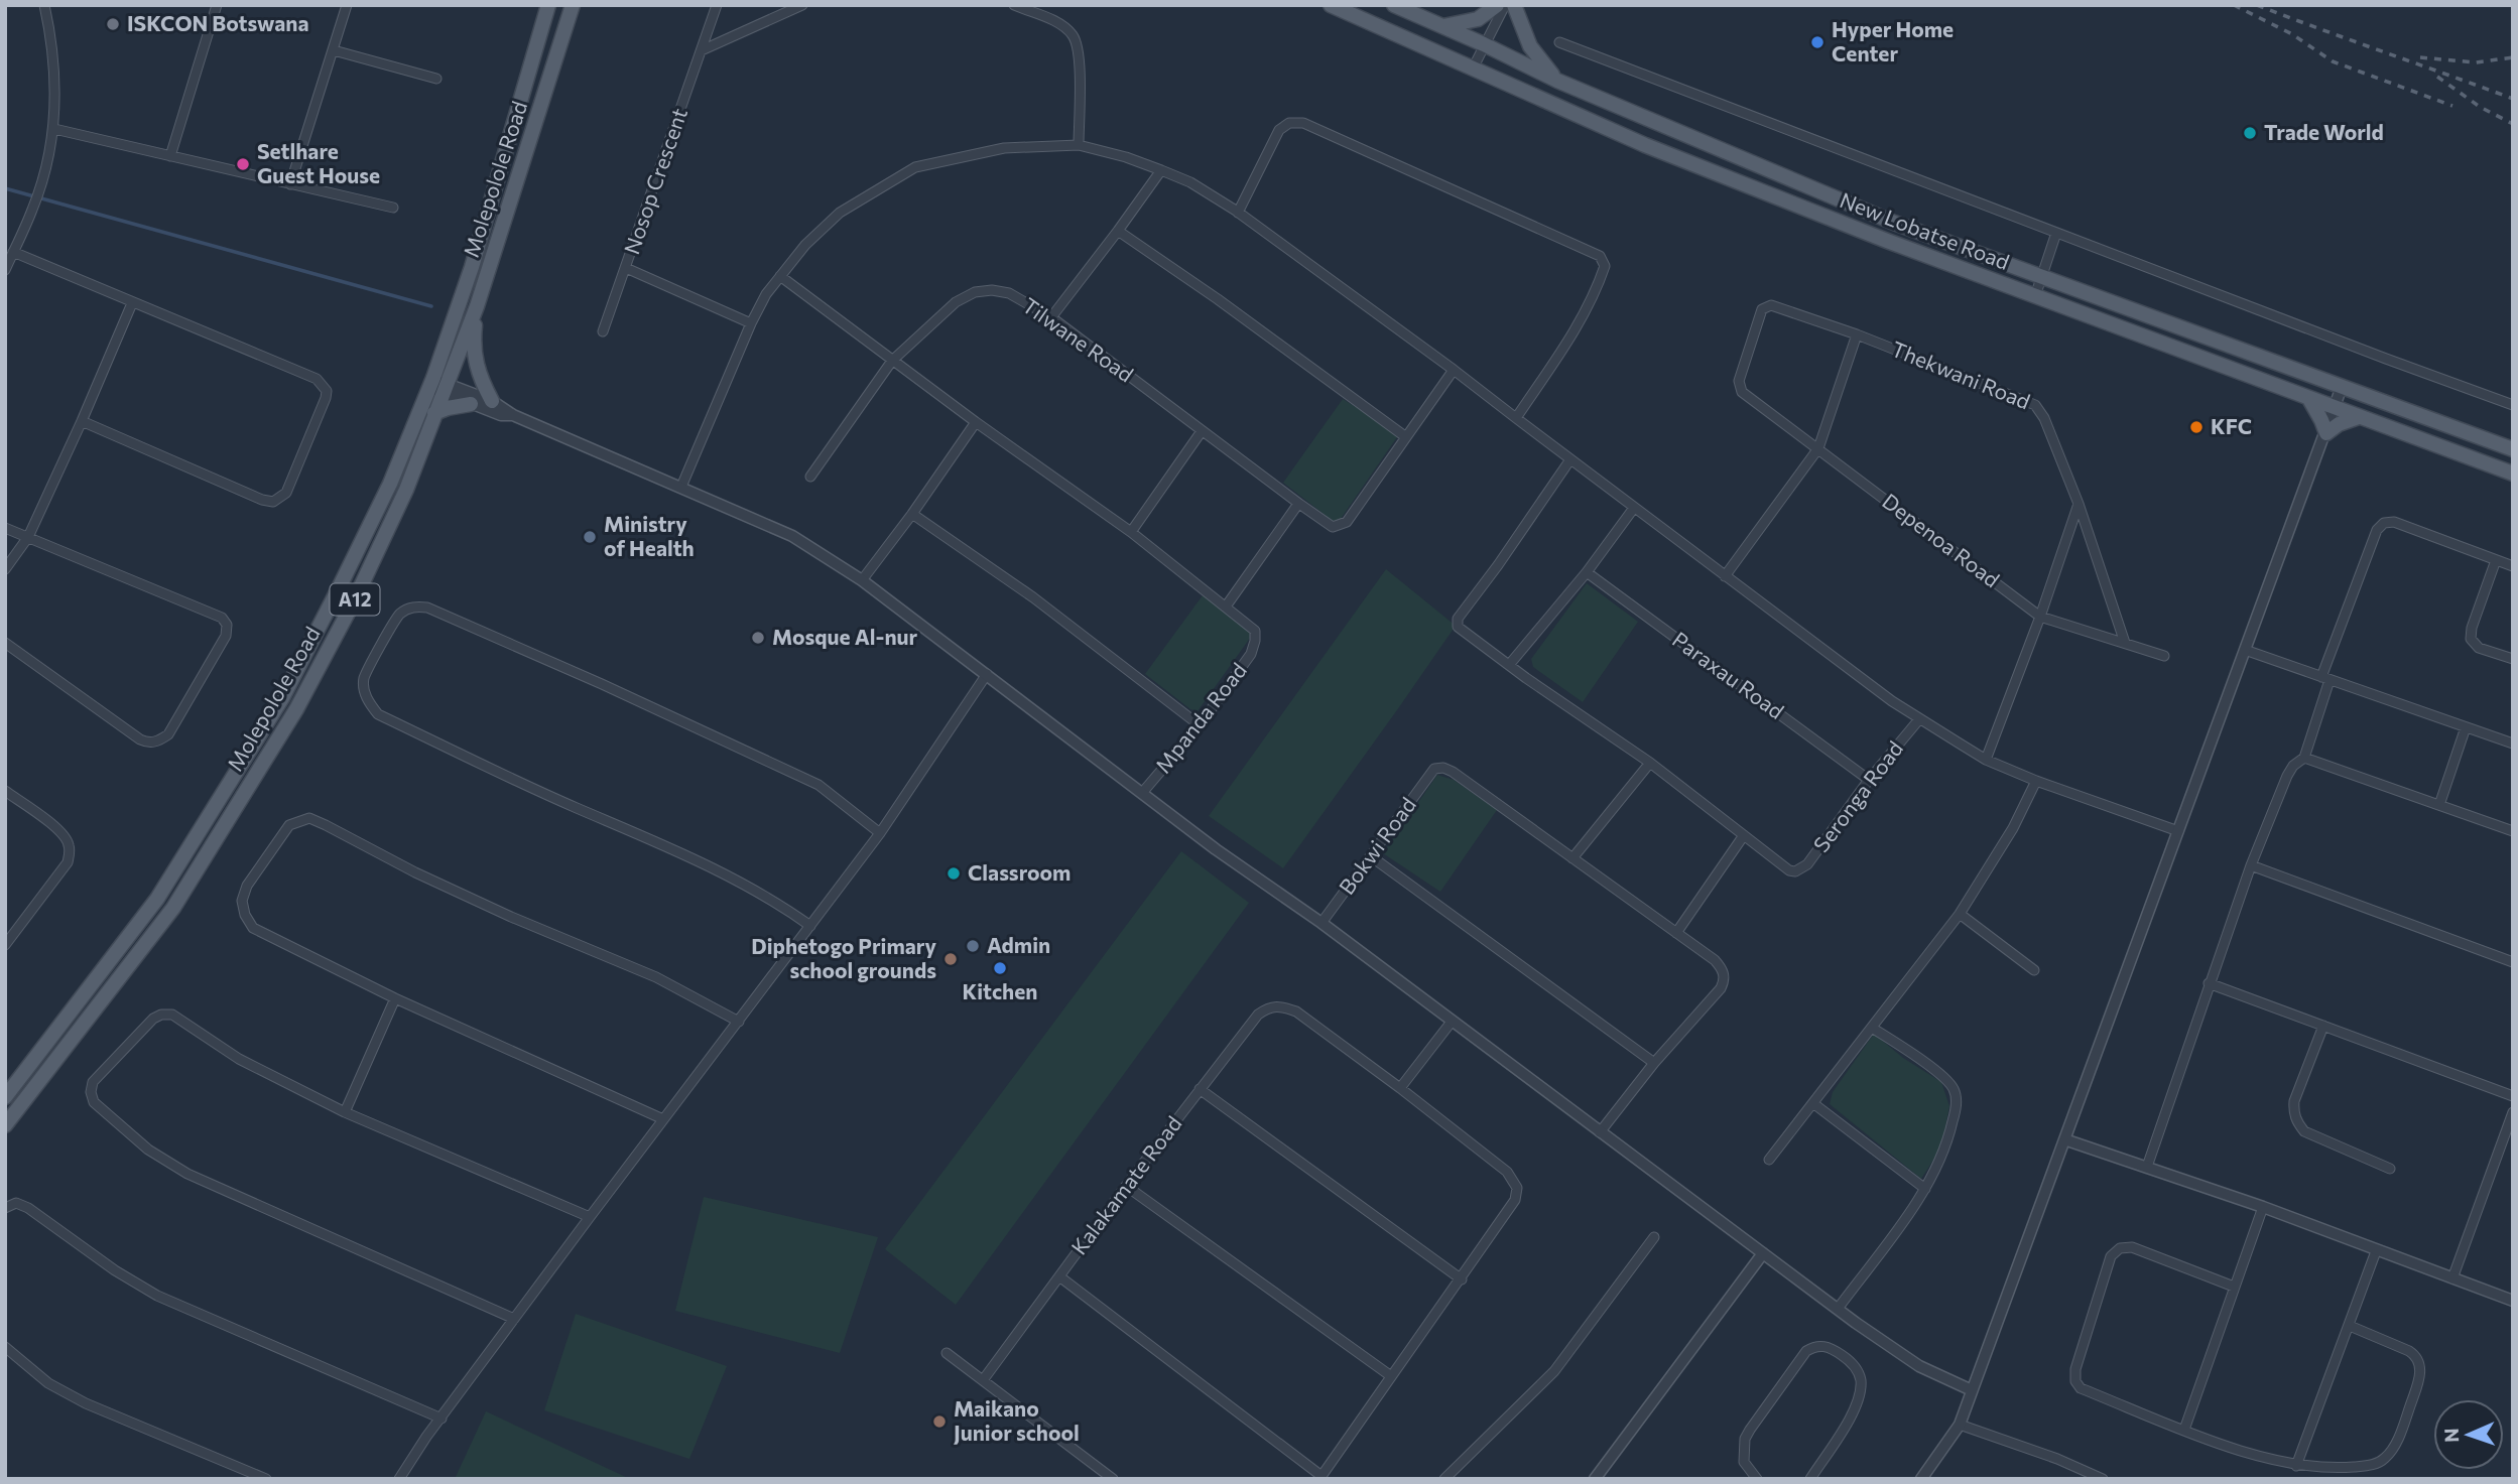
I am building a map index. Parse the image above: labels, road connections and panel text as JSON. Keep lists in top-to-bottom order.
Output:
{
  "streets": {
    "main road": ["Molepolole Road", "New Lobatse Road", "A12"],
    "street": [
      "Nosop Crescent",
      "Tilwane Road",
      "Thekwani Road",
      "Depenoa Road",
      "Paraxau Road",
      "Mpanda Road",
      "Seronga Road",
      "Bokwi Road",
      "Kalakamate Road"
    ]
  },
  "crossings": [
    ["Thekwani Road", "Depenoa Road"],
    ["Paraxau Road", "Seronga Road"]
  ],
  "places": [
    "ISKCON Botswana",
    "Hyper Home Center",
    "Trade World",
    "Setlhare Guest House",
    "KFC",
    "Ministry of Health",
    "Mosque Al-nur",
    "Classroom",
    "Admin",
    "Diphetogo Primary school grounds",
    "Kitchen",
    "Maikano Junior school"
  ],
  "north": "left"
}
